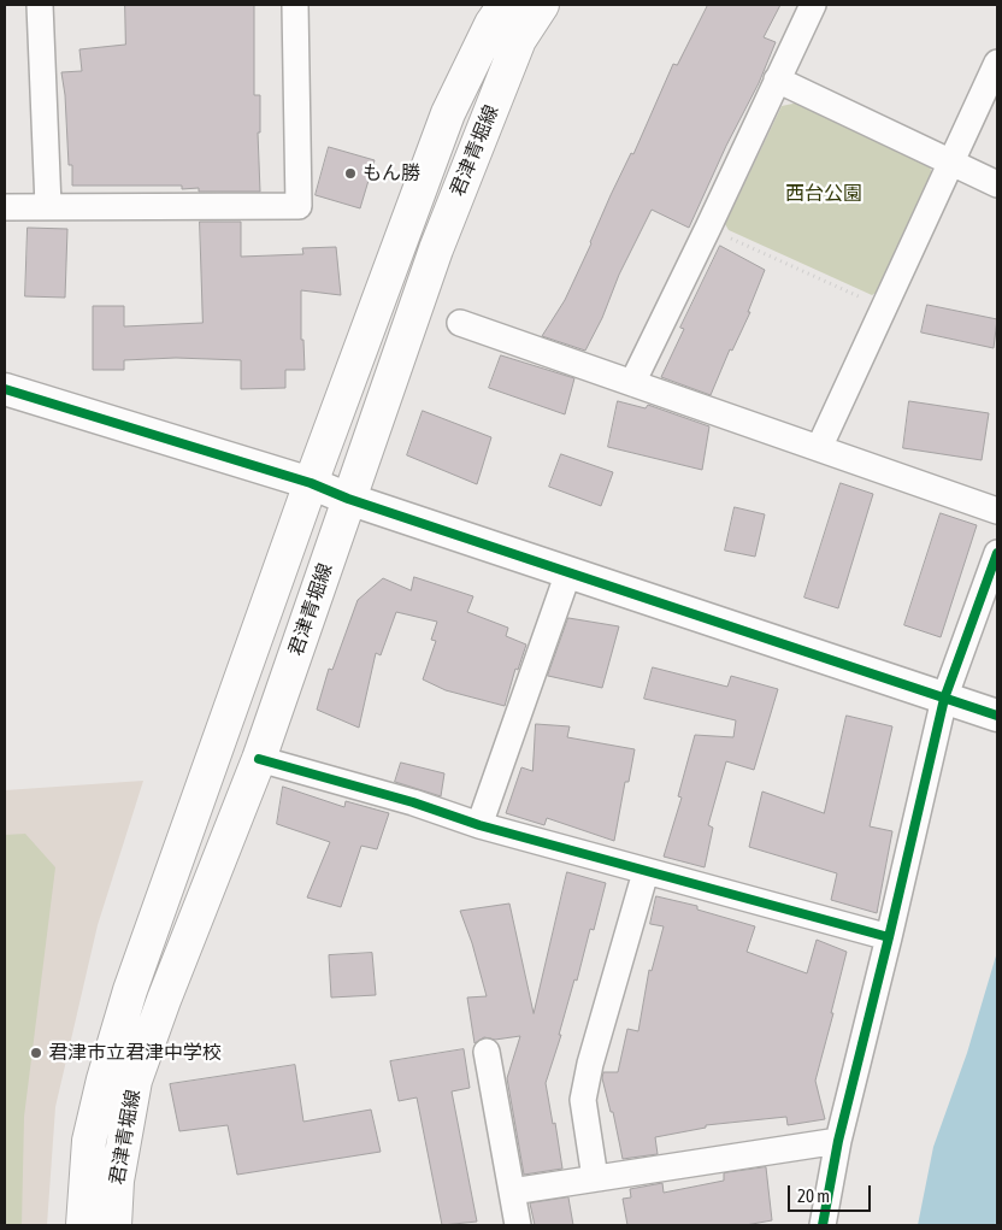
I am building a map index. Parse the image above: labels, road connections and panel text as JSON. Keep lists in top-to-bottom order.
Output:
{
  "streets": {
    "main road": ["君津青堀線"]
  },
  "parks": ["西台公園"],
  "places": ["もん勝", "君津市立君津中学校"],
  "scale_bar": "20 m"
}
